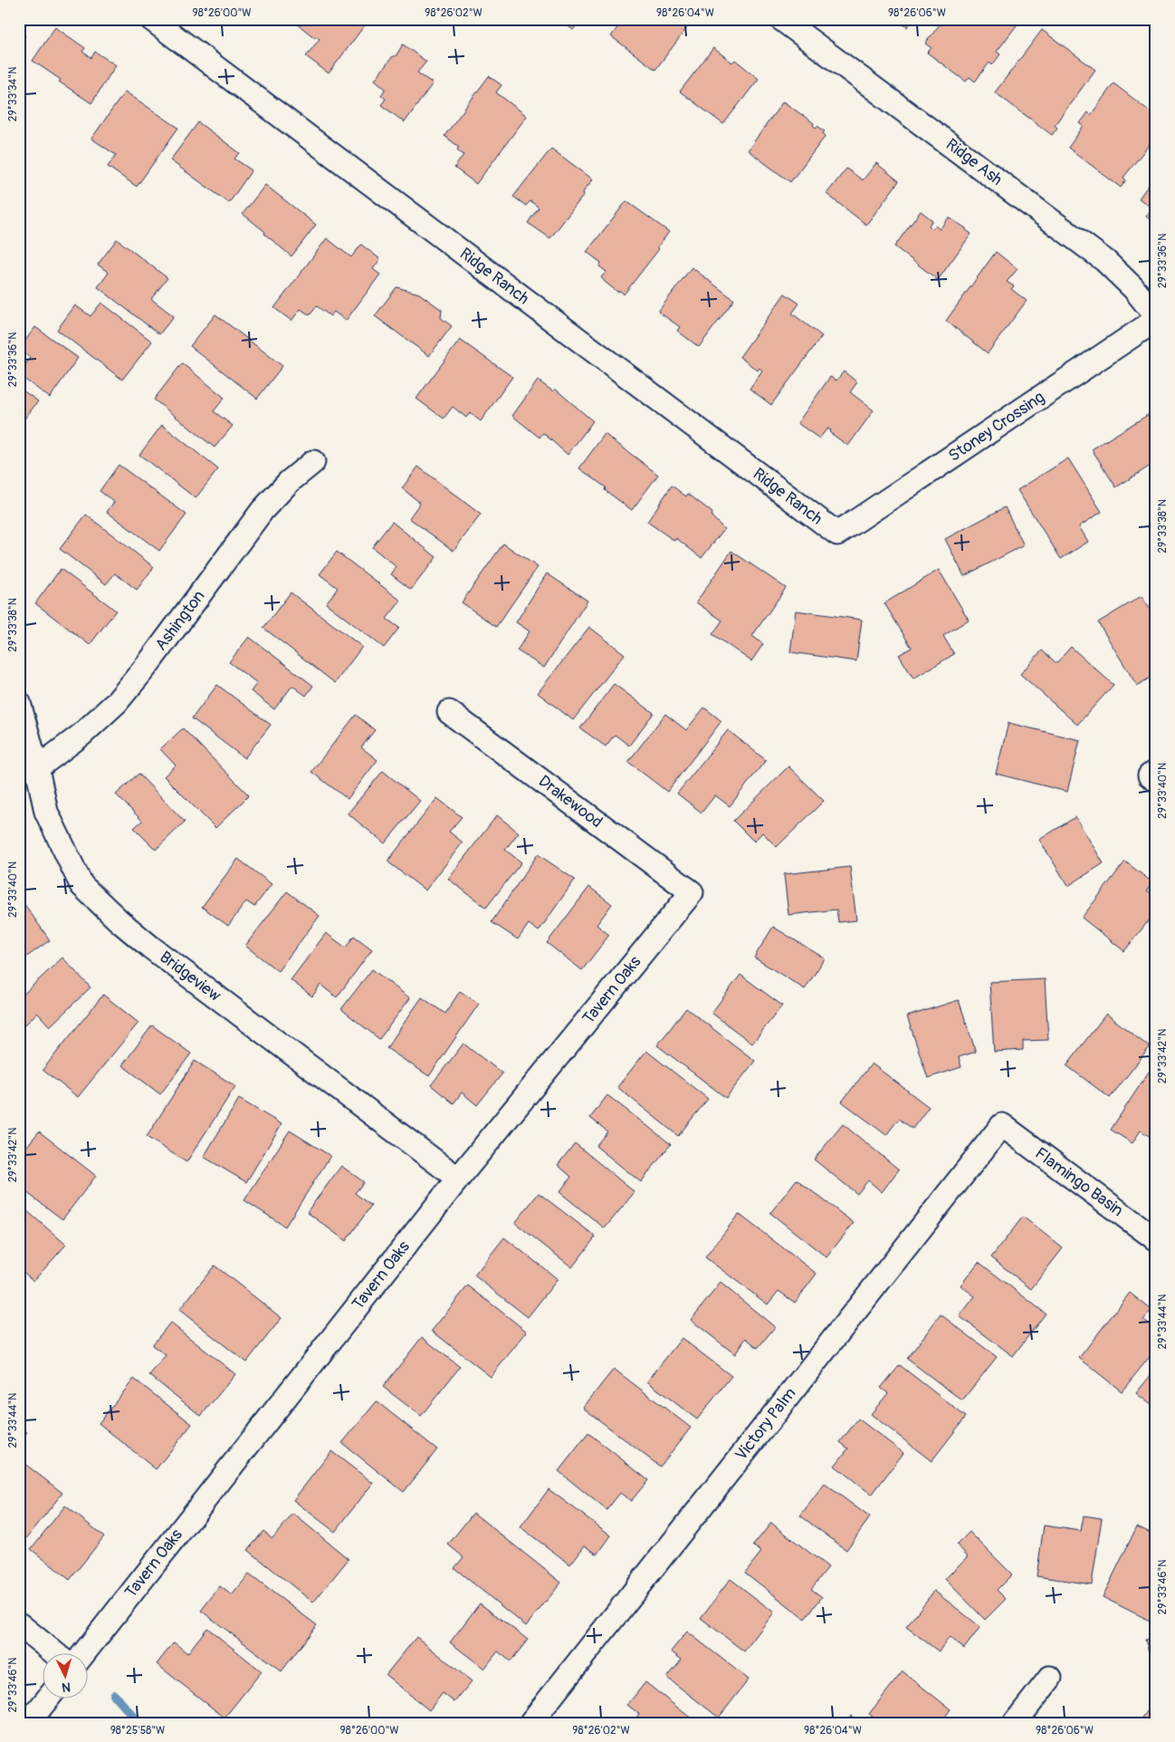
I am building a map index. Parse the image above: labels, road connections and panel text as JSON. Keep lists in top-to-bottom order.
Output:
{
  "streets": {
    "street": [
      "Ridge Ash",
      "Ridge Ranch",
      "Stoney Crossing",
      "Ashington",
      "Drakewood",
      "Bridgeview",
      "Tavern Oaks",
      "Flamingo Basin",
      "Victory Palm"
    ]
  },
  "crossings": [
    ["Ridge Ash", "Stoney Crossing"],
    ["Ridge Ranch", "Stoney Crossing"],
    ["Ashington", "Bridgeview"],
    ["Drakewood", "Tavern Oaks"],
    ["Bridgeview", "Tavern Oaks"],
    ["Flamingo Basin", "Victory Palm"]
  ],
  "north": "bottom",
  "coordinates": [
    "98°26'00\"W",
    "98°26'02\"W",
    "98°26'04\"W",
    "98°26'06\"W",
    "29°33'34\"N",
    "29°33'36\"N",
    "29°33'38\"N",
    "29°33'40\"N",
    "29°33'42\"N",
    "29°33'44\"N",
    "29°33'46\"N",
    "98°25'58\"W"
  ]
}
